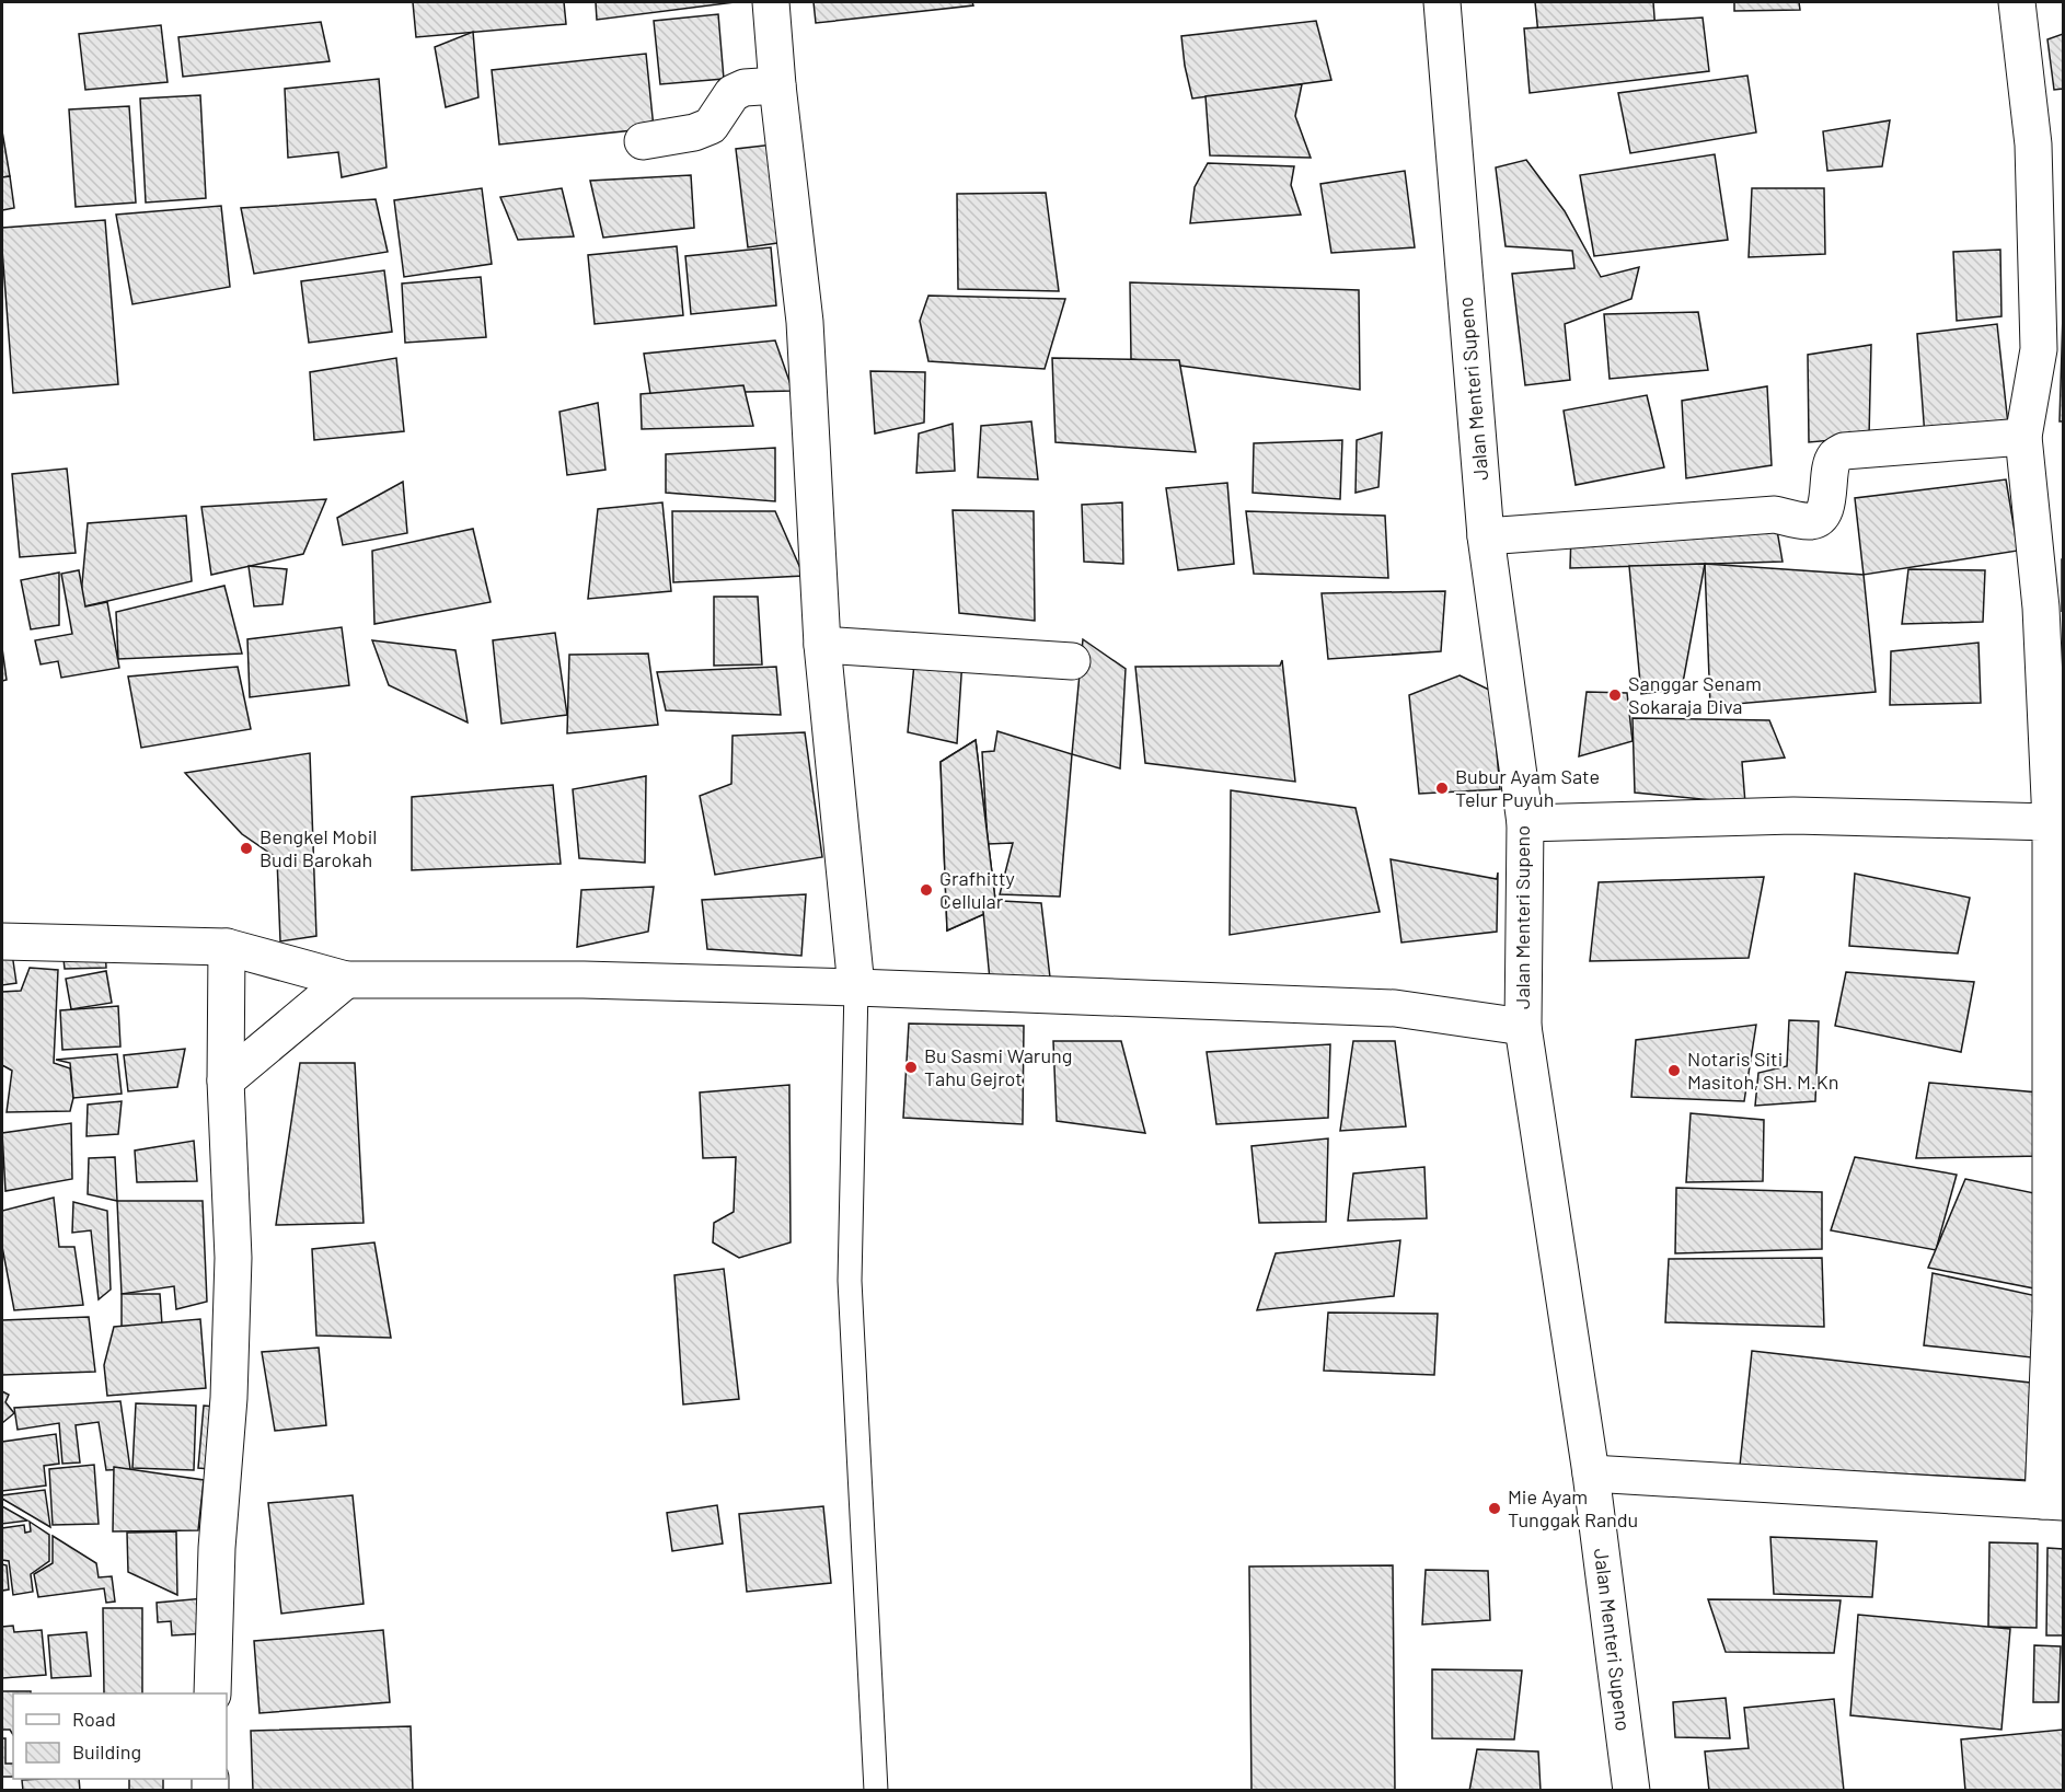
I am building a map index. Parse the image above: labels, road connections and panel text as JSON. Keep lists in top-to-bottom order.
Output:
{
  "streets": {
    "street": ["Jalan Menteri Supeno"]
  },
  "places": [
    "Sanggar Senam Sokaraja Diva",
    "Bubur Ayam Sate Telur Puyuh",
    "Bengkel Mobil Budi Barokah",
    "Grafhitty Cellular",
    "Bu Sasmi Warung Tahu Gejrot",
    "Notaris Siti Masitoh, SH. M.Kn",
    "Mie Ayam Tunggak Randu"
  ],
  "legend": ["Road", "Building"]
}
